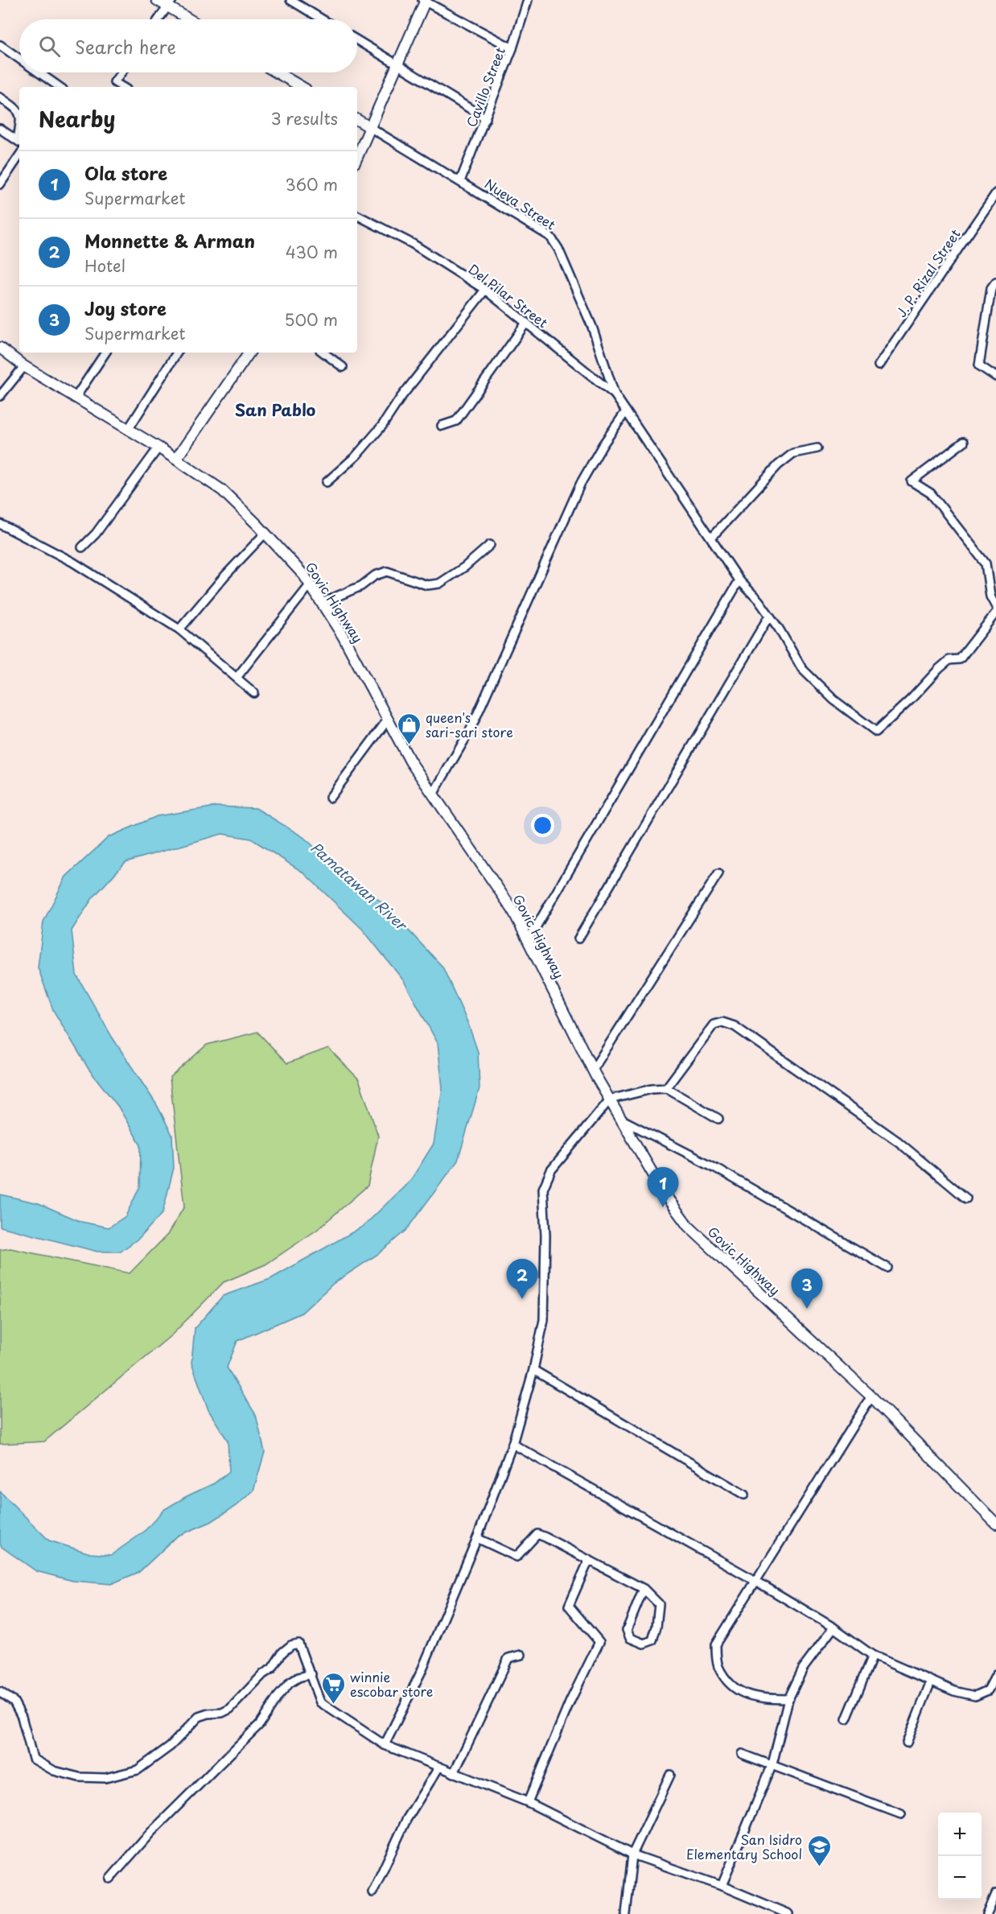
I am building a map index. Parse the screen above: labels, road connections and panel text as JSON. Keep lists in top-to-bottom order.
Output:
{
  "streets": {
    "main road": ["Nueva Street", "Govic Highway"],
    "street": ["Cavillo Street", "J. P. Rizal Street", "Del Pilar Street"]
  },
  "crossings": [
    ["Cavillo Street", "Nueva Street"],
    ["Nueva Street", "Del Pilar Street"]
  ],
  "districts": ["San Pablo"],
  "water": ["Pamatawan River"],
  "places": {
    "shop": ["queen's sari-sari store"],
    "supermarket": ["winnie escobar store"],
    "school or university": ["San Isidro Elementary School"]
  },
  "page": {
    "search": "Search here",
    "heading": ["Nearby", "3 results"],
    "list": [
      {
        "mark": "1",
        "name": "Ola store",
        "note": "Supermarket",
        "value": "360 m"
      },
      {
        "mark": "2",
        "name": "Monnette & Arman",
        "note": "Hotel",
        "value": "430 m"
      },
      {
        "mark": "3",
        "name": "Joy store",
        "note": "Supermarket",
        "value": "500 m"
      }
    ],
    "pins": ["1", "2", "3"],
    "map_buttons": ["+", "−"]
  }
}
